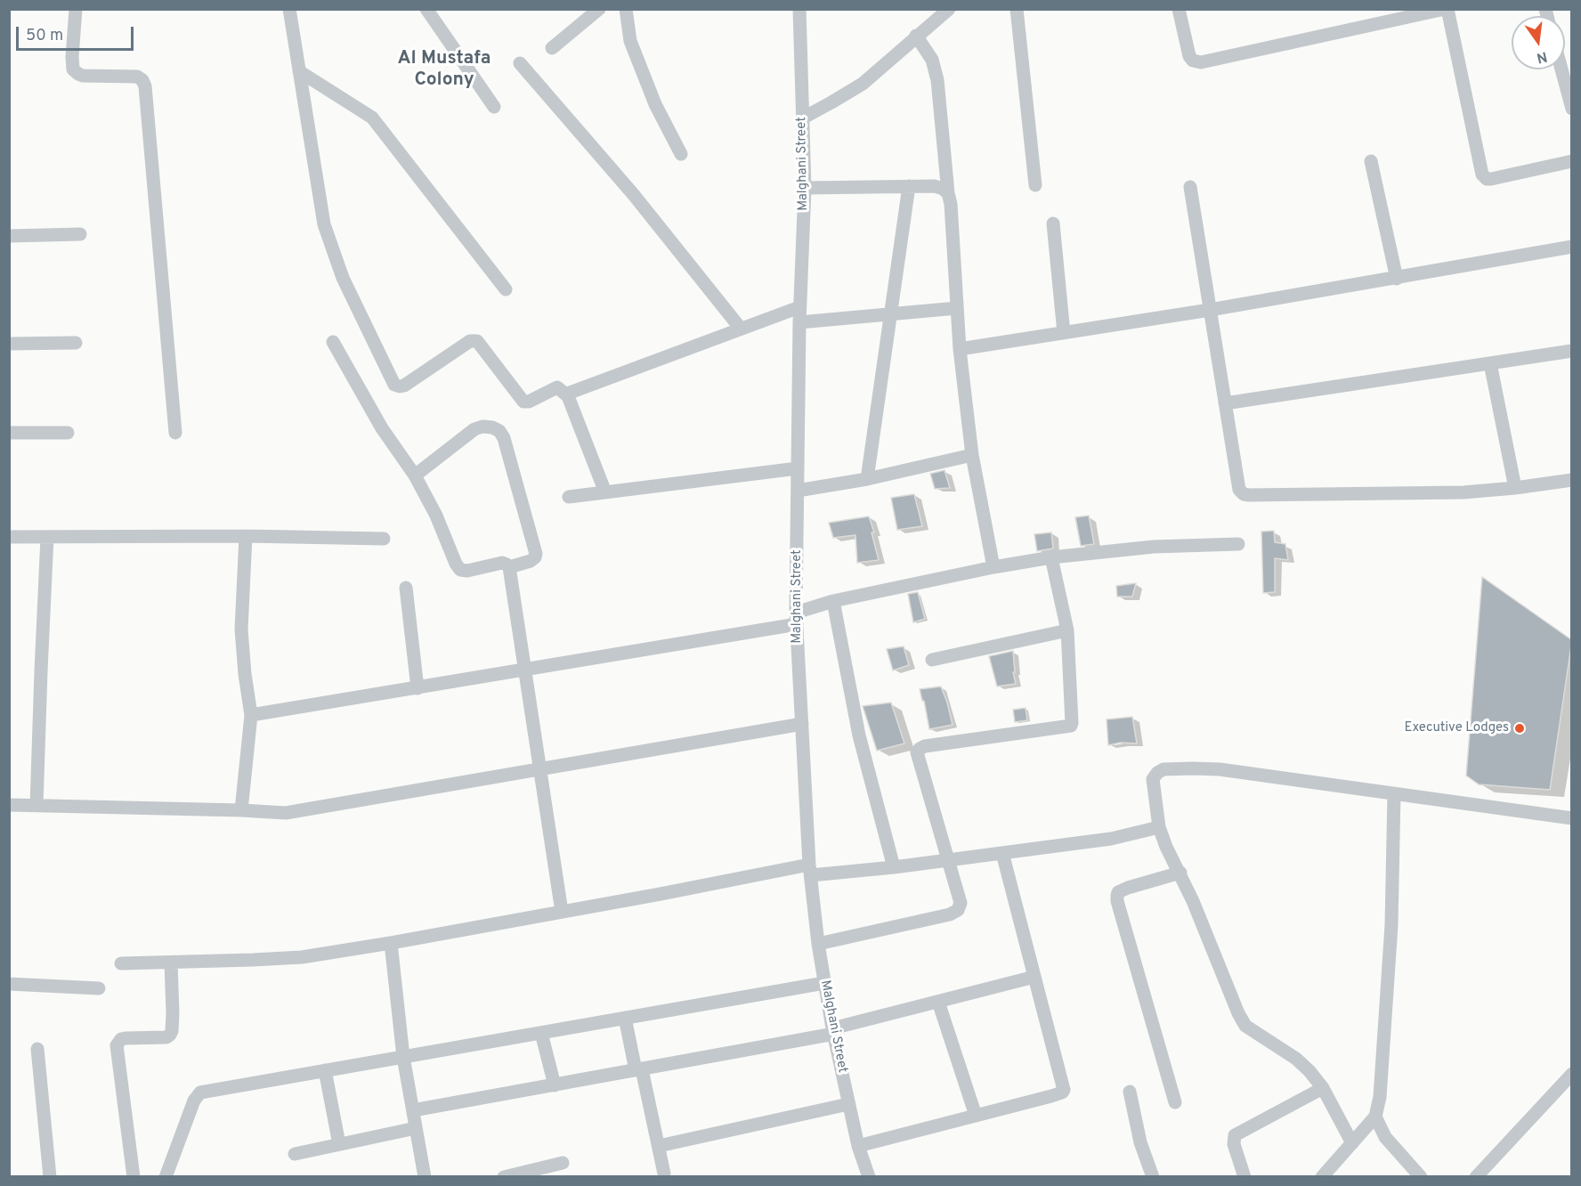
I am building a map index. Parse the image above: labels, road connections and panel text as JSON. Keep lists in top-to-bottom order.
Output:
{
  "streets": {
    "street": ["Malghani Street"]
  },
  "districts": ["Al Mustafa Colony"],
  "places": ["Executive Lodges"],
  "scale_bar": "50 m",
  "north": "bottom"
}
